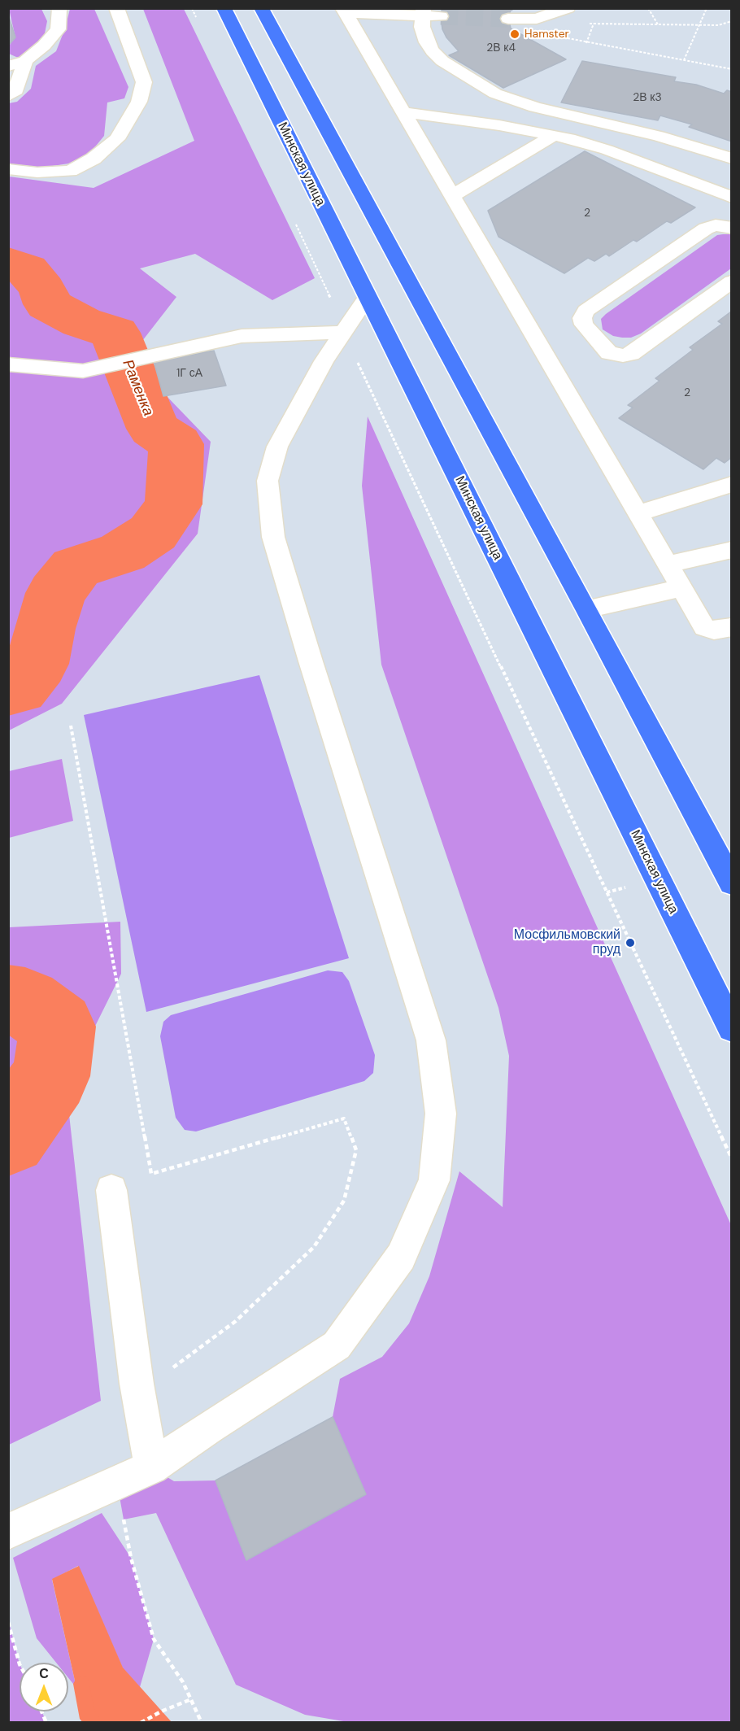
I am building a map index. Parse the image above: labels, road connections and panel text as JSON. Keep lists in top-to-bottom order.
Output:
{
  "streets": {
    "main road": ["Минская улица"]
  },
  "water": ["Раменка"],
  "places": ["Hamster", "Мосфильмовский пруд"],
  "house_numbers": [
    "2В к4",
    "2В к3",
    "2",
    "1Г сА",
    "2"
  ],
  "north": "top"
}
